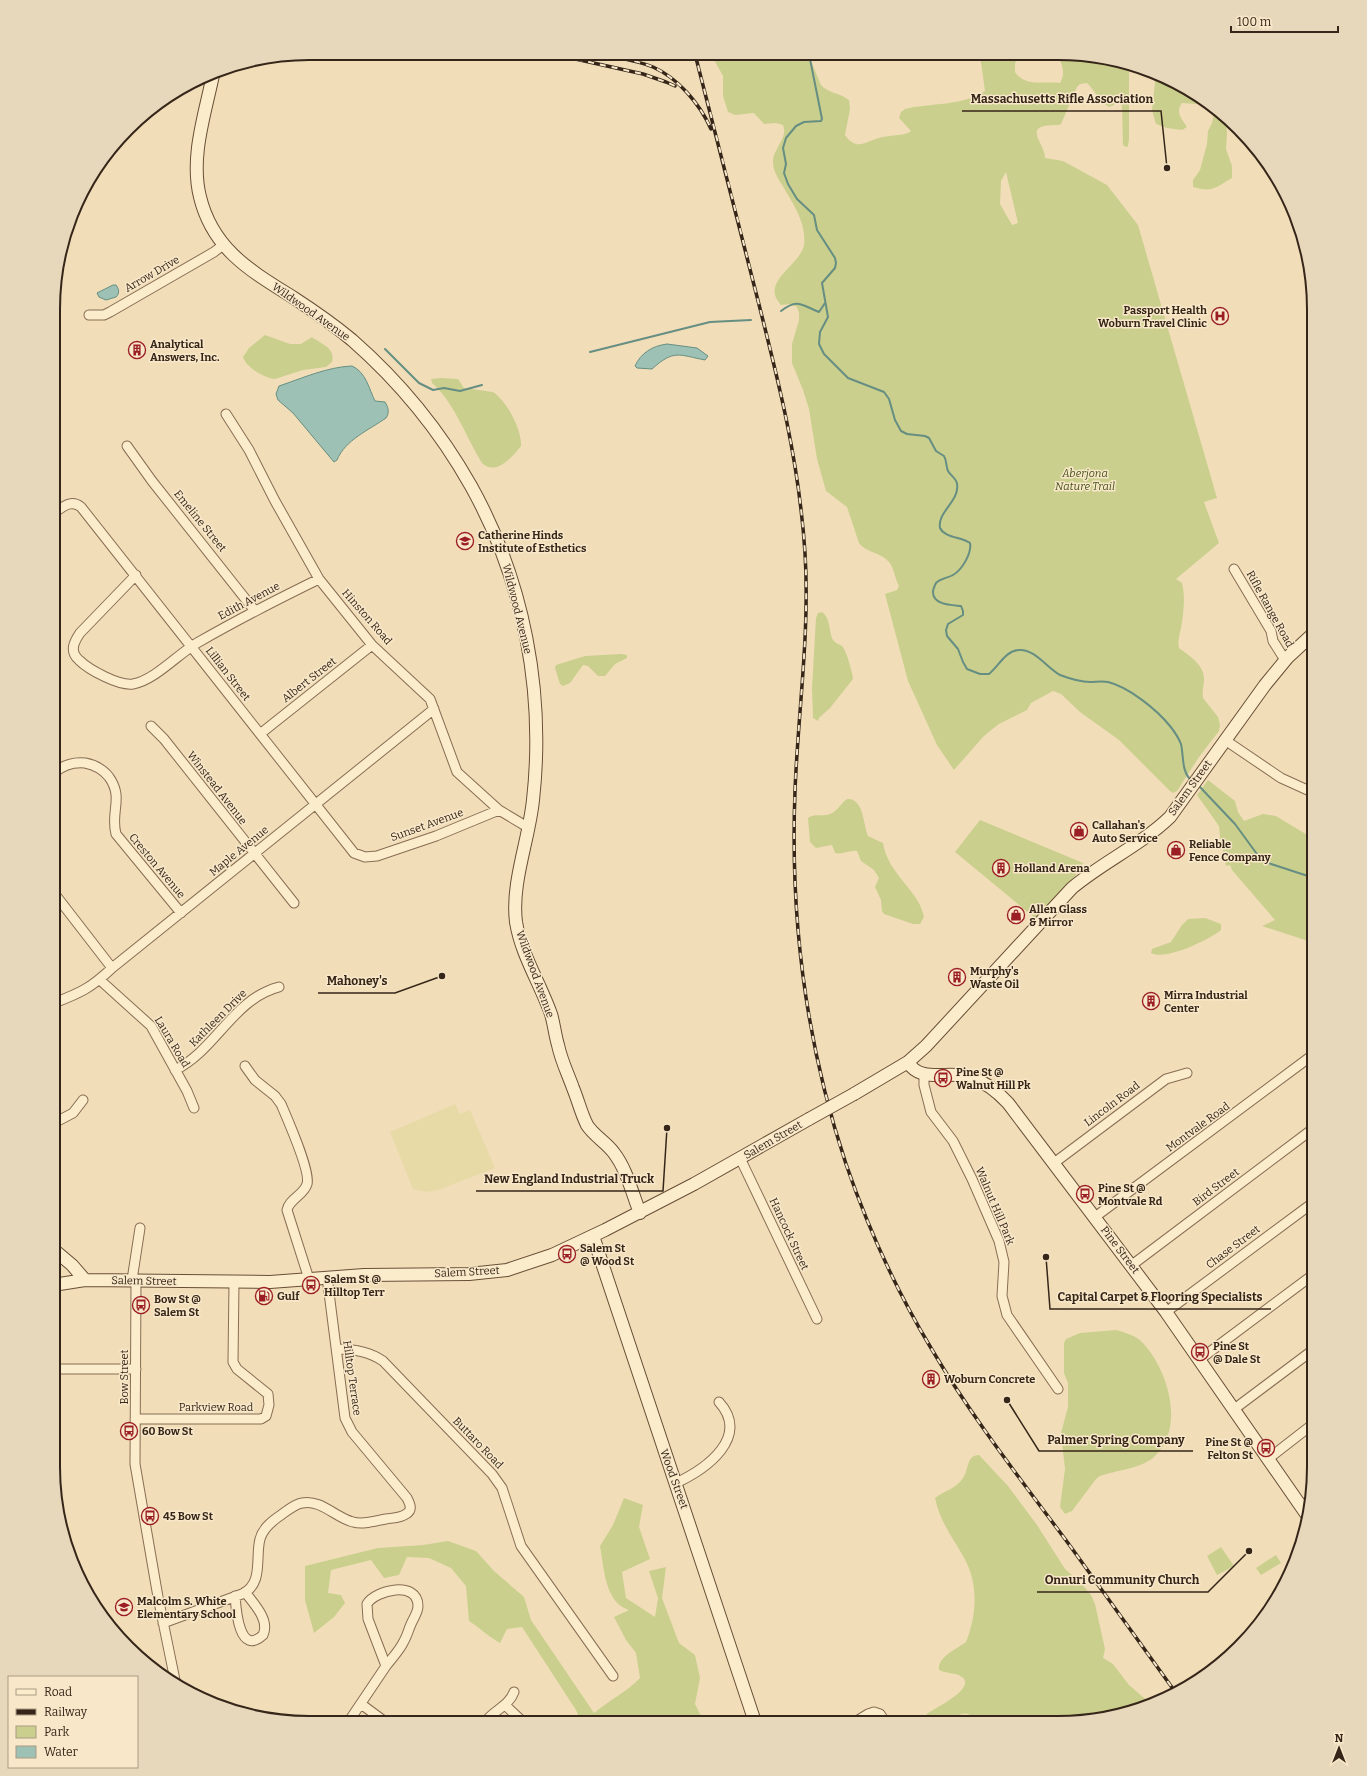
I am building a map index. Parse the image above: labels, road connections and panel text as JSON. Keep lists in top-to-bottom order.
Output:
{
  "streets": {
    "street": [
      "Arrow Drive",
      "Wildwood Avenue",
      "Emeline Street",
      "Edith Avenue",
      "Rifle Range Road",
      "Hinston Road",
      "Lillian Street",
      "Albert Street",
      "Winstead Avenue",
      "Salem Street",
      "Sunset Avenue",
      "Maple Avenue",
      "Creston Avenue",
      "Kathleen Drive",
      "Laura Road",
      "Lincoln Road",
      "Montvale Road",
      "Bird Street",
      "Walnut Hill Park",
      "Hancock Street",
      "Chase Street",
      "Pine Street",
      "Bow Street",
      "Hilltop Terrace",
      "Parkview Road",
      "Buttaro Road",
      "Wood Street"
    ]
  },
  "crossings": [
    ["Arrow Drive", "Wildwood Avenue"],
    ["Wildwood Avenue", "Hinston Road"],
    ["Wildwood Avenue", "Salem Street"],
    ["Emeline Street", "Edith Avenue"],
    ["Edith Avenue", "Hinston Road"],
    ["Edith Avenue", "Lillian Street"],
    ["Rifle Range Road", "Salem Street"],
    ["Hinston Road", "Albert Street"],
    ["Hinston Road", "Sunset Avenue"],
    ["Hinston Road", "Maple Avenue"],
    ["Lillian Street", "Albert Street"],
    ["Lillian Street", "Sunset Avenue"],
    ["Lillian Street", "Maple Avenue"],
    ["Winstead Avenue", "Maple Avenue"],
    ["Salem Street", "Hancock Street"],
    ["Salem Street", "Bow Street"],
    ["Salem Street", "Hilltop Terrace"],
    ["Salem Street", "Parkview Road"],
    ["Salem Street", "Wood Street"],
    ["Maple Avenue", "Creston Avenue"],
    ["Maple Avenue", "Laura Road"],
    ["Kathleen Drive", "Laura Road"],
    ["Lincoln Road", "Pine Street"],
    ["Montvale Road", "Pine Street"],
    ["Bird Street", "Pine Street"],
    ["Walnut Hill Park", "Pine Street"],
    ["Chase Street", "Pine Street"],
    ["Bow Street", "Parkview Road"],
    ["Hilltop Terrace", "Buttaro Road"]
  ],
  "parks": ["Aberjona Nature Trail"],
  "places": {
    "other": [
      "Massachusetts Rifle Association",
      "Mahoney's",
      "New England Industrial Truck",
      "Capital Carpet & Flooring Specialists",
      "Palmer Spring Company",
      "Onnuri Community Church"
    ],
    "hospital": ["Passport Health Woburn Travel Clinic"],
    "building": [
      "Analytical Answers, Inc.",
      "Holland Arena",
      "Murphy's Waste Oil",
      "Mirra Industrial Center",
      "Woburn Concrete"
    ],
    "school or university": ["Catherine Hinds Institute of Esthetics", "Malcolm S. White Elementary School"],
    "shop": ["Callahan's Auto Service", "Reliable Fence Company", "Allen Glass & Mirror"],
    "bus stop": [
      "Pine St @ Walnut Hill Pk",
      "Pine St @ Montvale Rd",
      "Salem St @ Wood St",
      "Salem St @ Hilltop Terr",
      "Bow St @ Salem St",
      "Pine St @ Dale St",
      "60 Bow St",
      "Pine St @ Felton St",
      "45 Bow St"
    ],
    "fuel station": ["Gulf"]
  },
  "legend": [
    "Road",
    "Railway",
    "Park",
    "Water"
  ],
  "scale_bar": "100 m",
  "north": "top"
}
